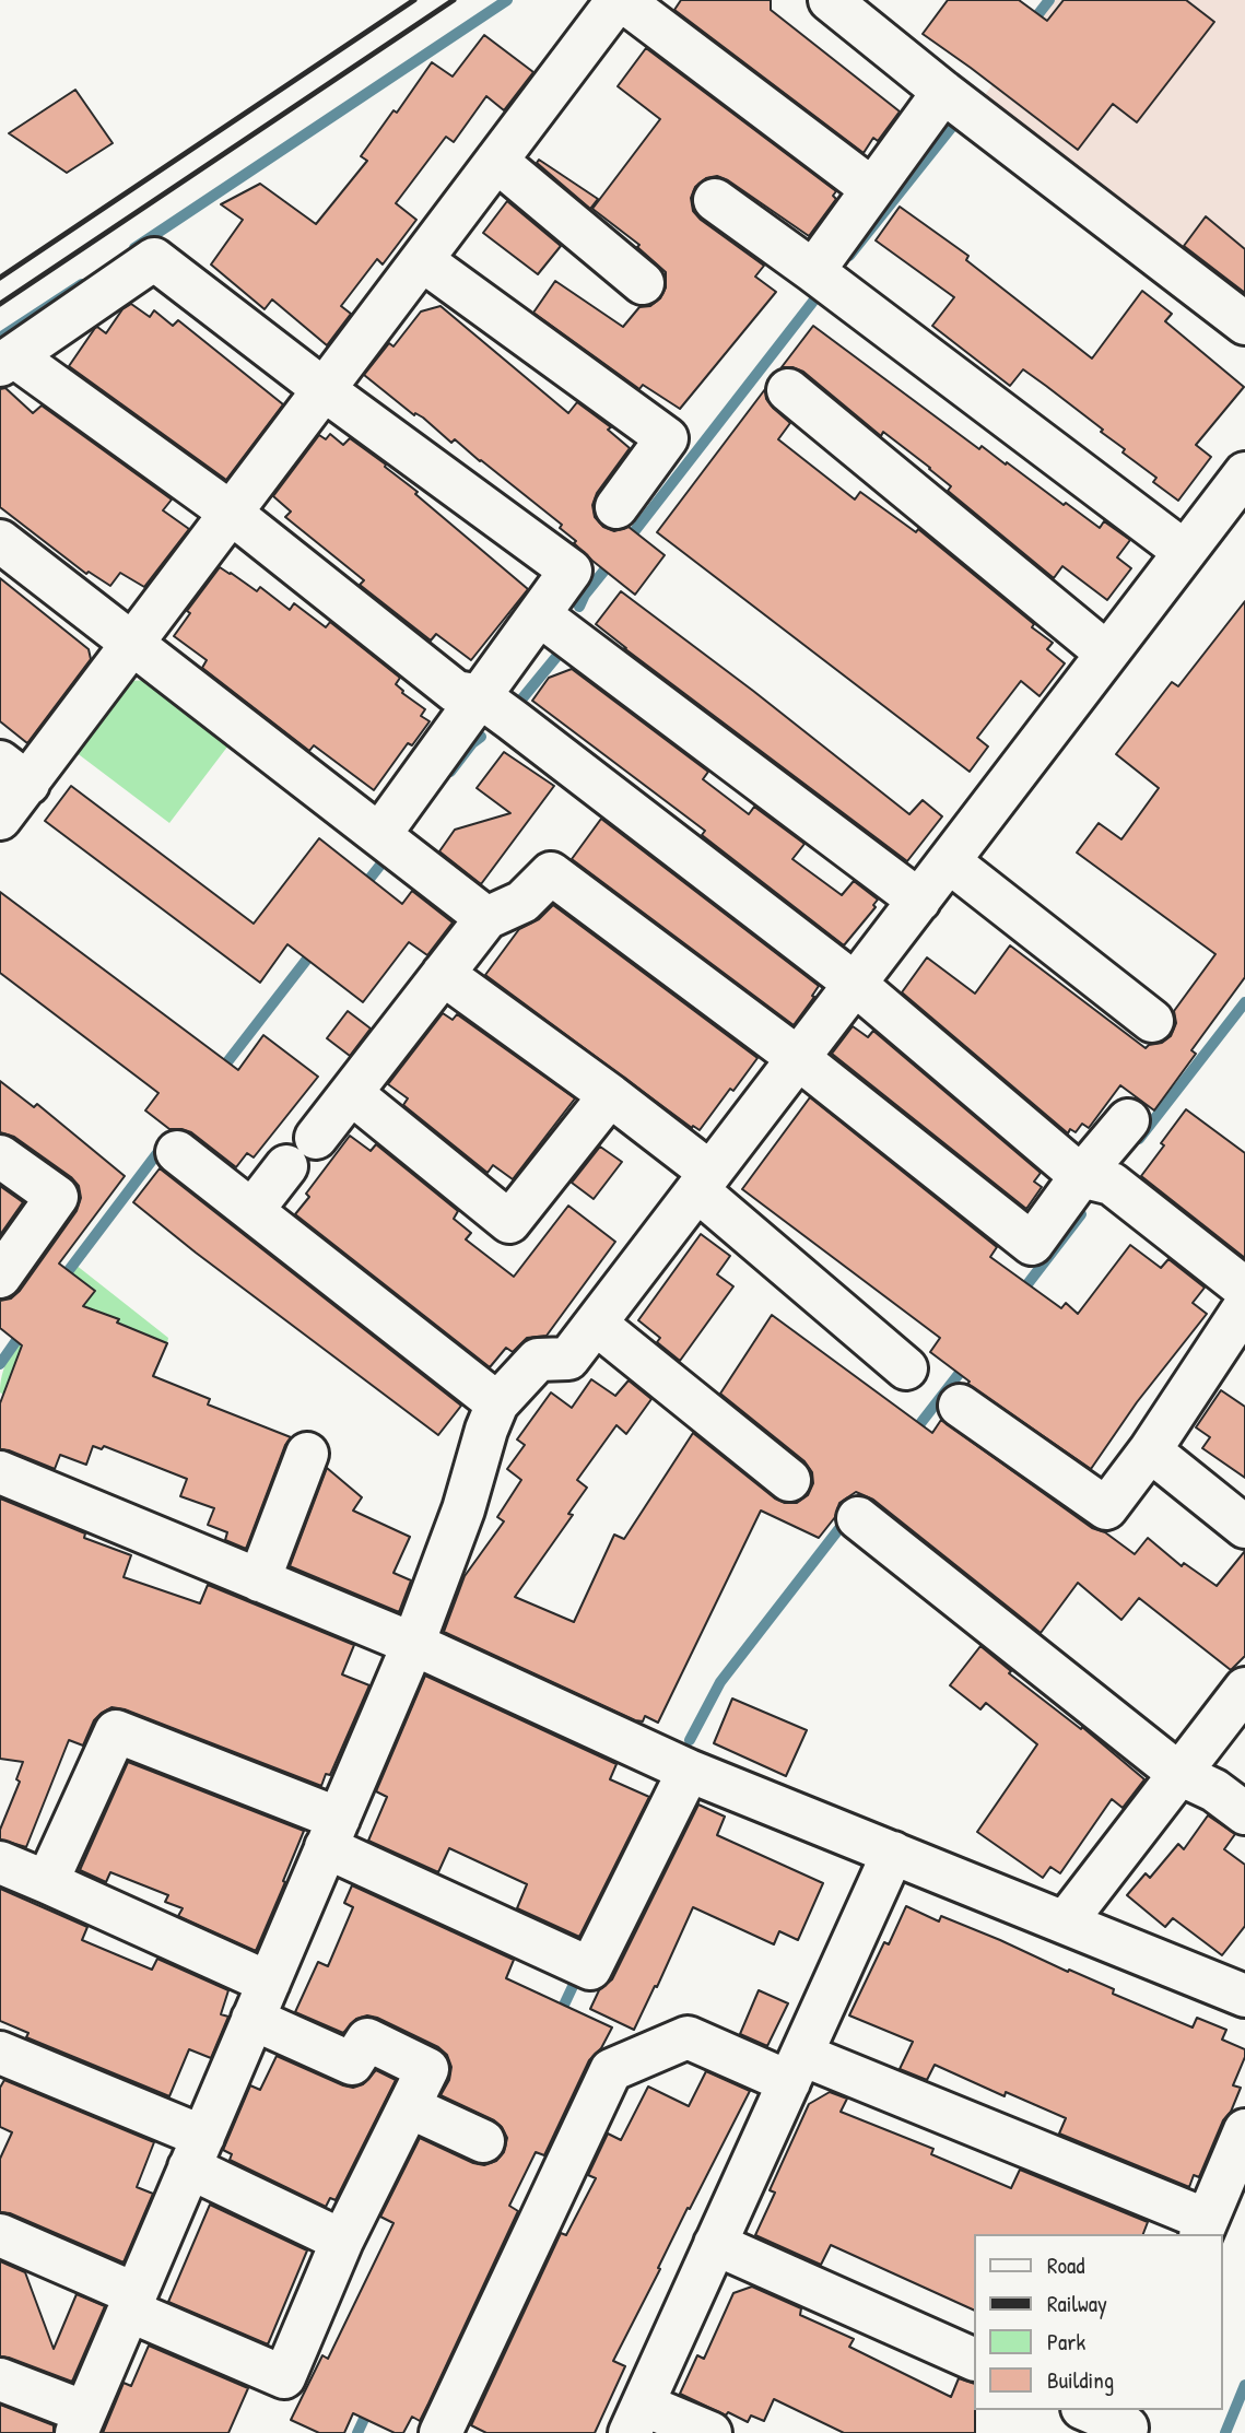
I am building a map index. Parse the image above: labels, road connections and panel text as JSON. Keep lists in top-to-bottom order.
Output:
{
  "legend": [
    "Road",
    "Railway",
    "Park",
    "Building"
  ]
}
